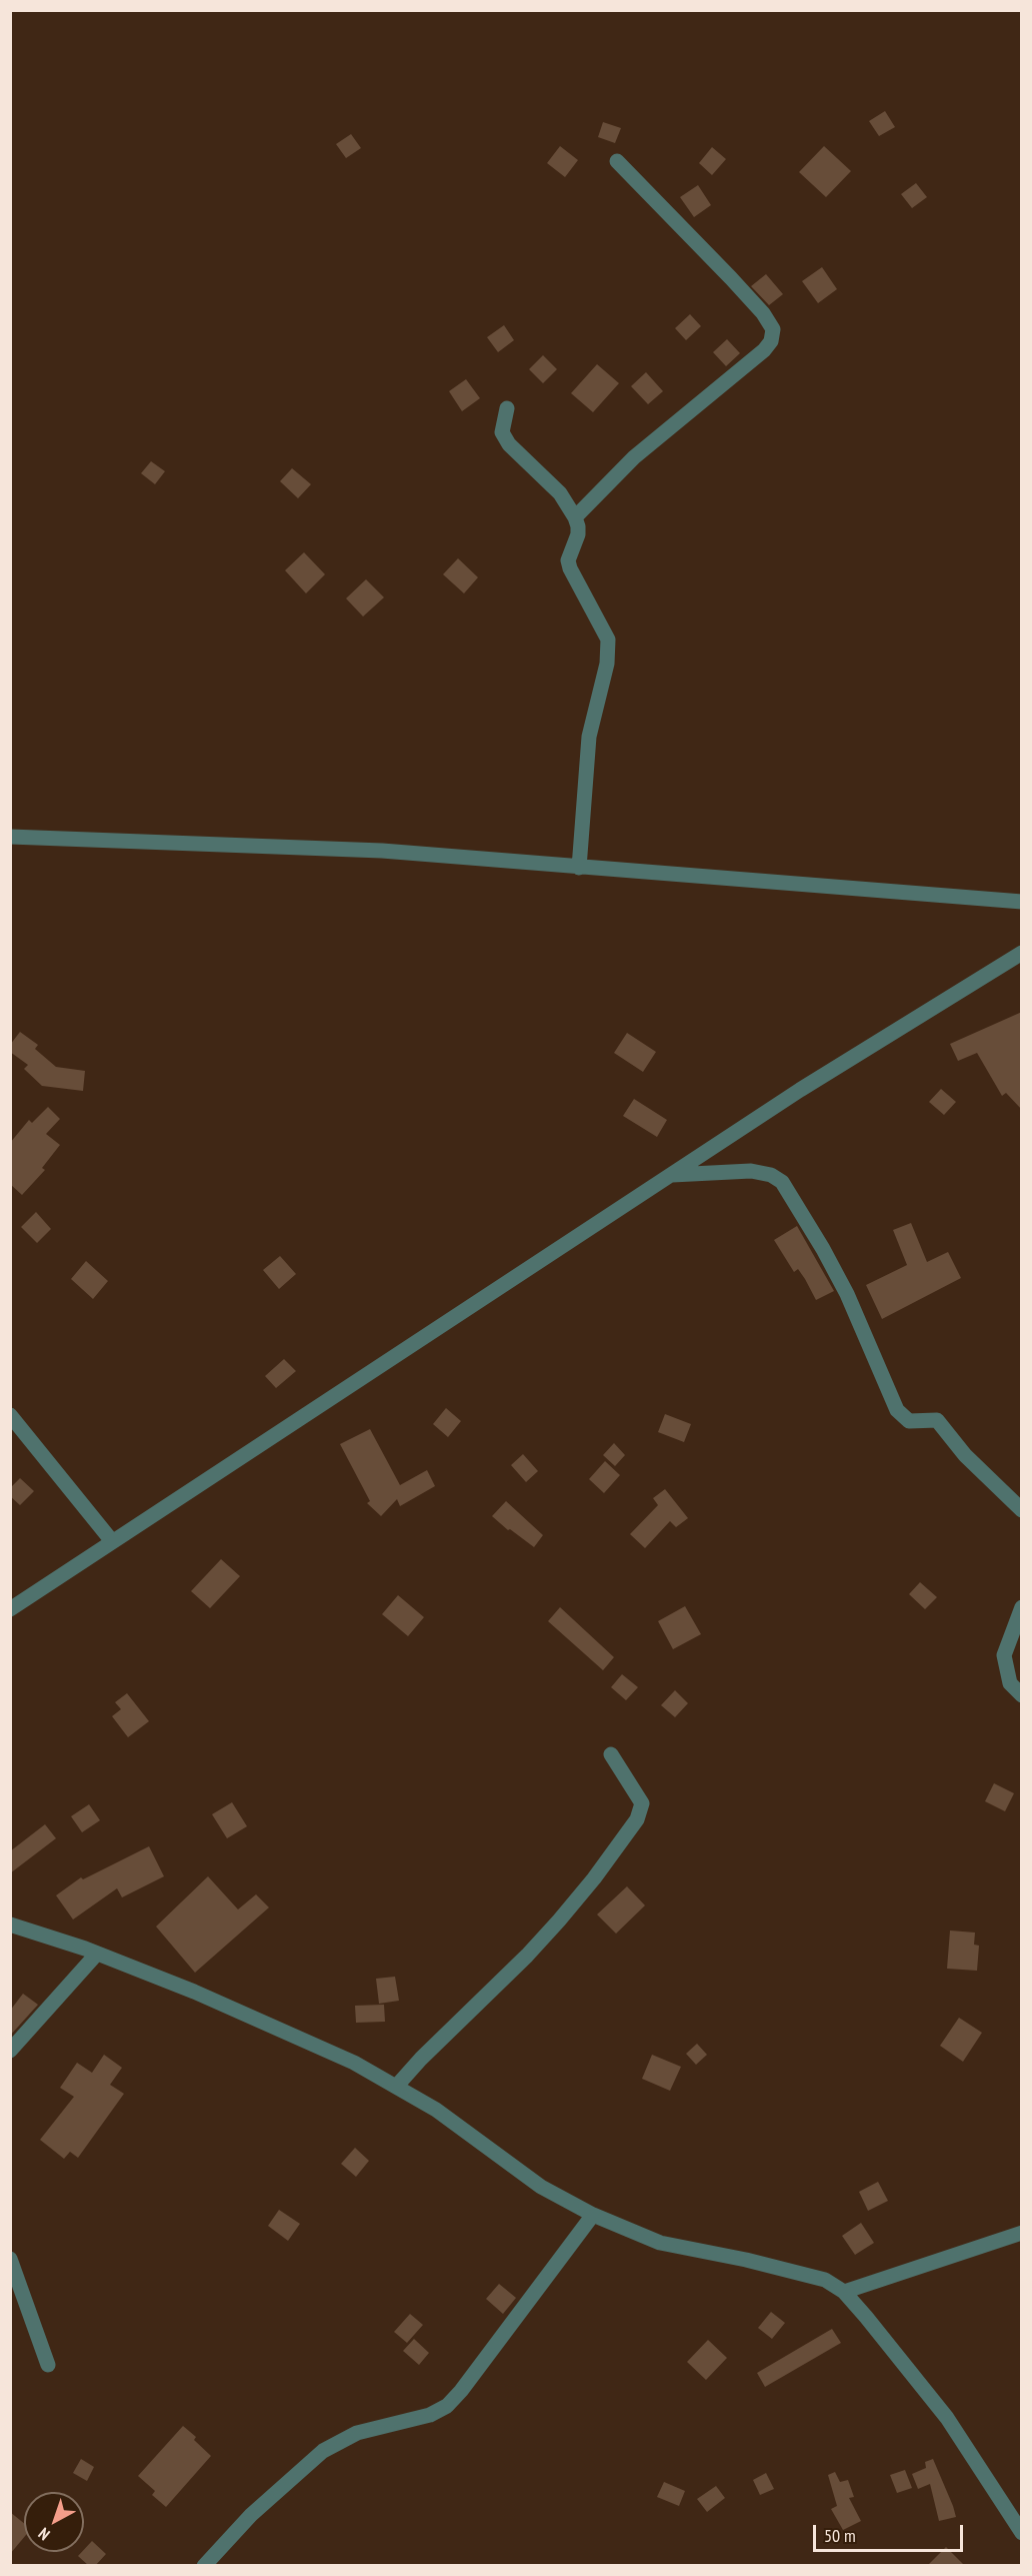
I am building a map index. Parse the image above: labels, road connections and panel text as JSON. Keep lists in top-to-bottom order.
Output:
{
  "scale_bar": "50 m",
  "north": "bottom left"
}
